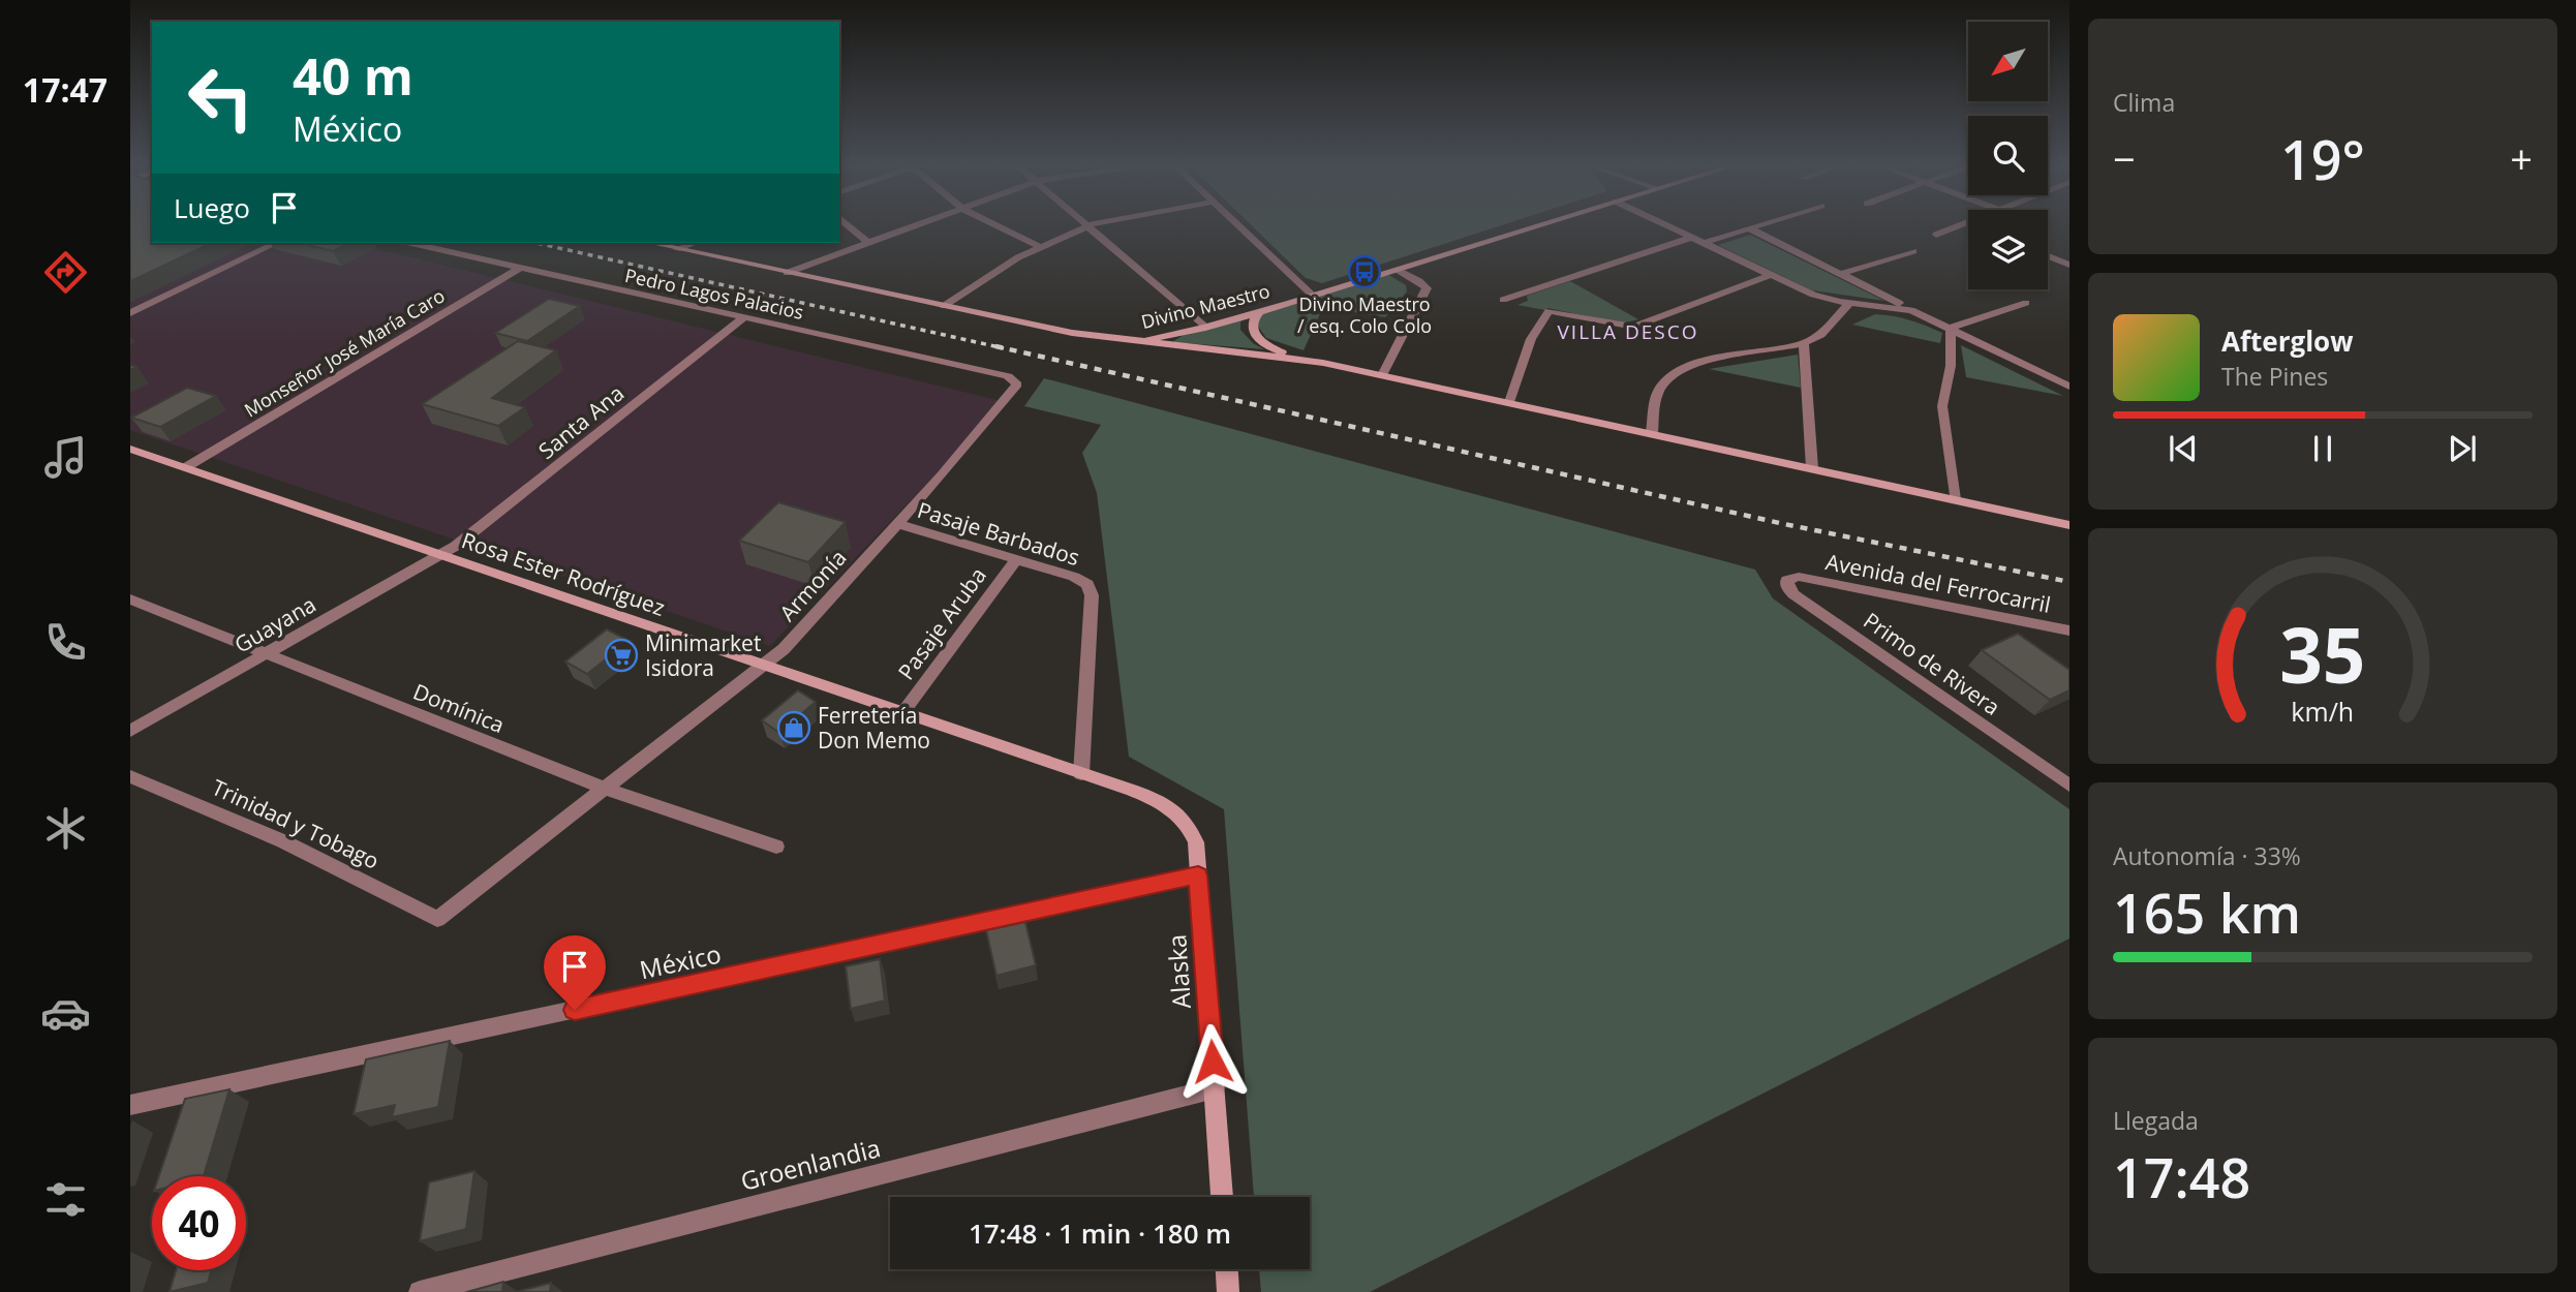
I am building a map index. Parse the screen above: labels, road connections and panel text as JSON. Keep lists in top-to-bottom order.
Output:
{
  "streets": {
    "street": [
      "Pedro Lagos Palacios",
      "Divino Maestro",
      "Monseñor José María Caro",
      "Santa Ana",
      "Pasaje Barbados",
      "Rosa Ester Rodríguez",
      "Avenida del Ferrocarril",
      "Armonía",
      "Pasaje Aruba",
      "Guayana",
      "Primo de Rivera",
      "Domínica",
      "Trinidad y Tobago",
      "México",
      "Alaska",
      "Groenlandia"
    ]
  },
  "crossings": [
    ["Pedro Lagos Palacios", "Monseñor José María Caro"],
    ["Pedro Lagos Palacios", "Santa Ana"],
    ["Pedro Lagos Palacios", "Armonía"],
    ["Monseñor José María Caro", "Rosa Ester Rodríguez"],
    ["Santa Ana", "Rosa Ester Rodríguez"],
    ["Santa Ana", "Guayana"],
    ["Pasaje Barbados", "Rosa Ester Rodríguez"],
    ["Pasaje Barbados", "Armonía"],
    ["Pasaje Barbados", "Pasaje Aruba"],
    ["Rosa Ester Rodríguez", "Armonía"],
    ["Rosa Ester Rodríguez", "Pasaje Aruba"],
    ["Rosa Ester Rodríguez", "Guayana"],
    ["Rosa Ester Rodríguez", "Alaska"],
    ["Avenida del Ferrocarril", "Primo de Rivera"],
    ["Armonía", "Domínica"],
    ["Armonía", "Trinidad y Tobago"],
    ["Guayana", "Domínica"],
    ["México", "Alaska"],
    ["Alaska", "Groenlandia"]
  ],
  "districts": ["VILLA DESCO"],
  "places": {
    "bus stop": ["Divino Maestro / esq. Colo Colo"],
    "supermarket": ["Minimarket Isidora"],
    "shop": ["Ferretería Don Memo"]
  },
  "north": "bottom left",
  "page": {
    "tabs": "17:47",
    "tile": [
      "Clima",
      ["Autonomía · 33%", "165 km"],
      ["Llegada", "17:48"]
    ],
    "turn": ["40 m", "México"],
    "heat": ["−", "19°", "+"],
    "then": "Luego",
    "song": ["Afterglow", "The Pines"],
    "limit": "40",
    "trip": "17:48 · 1 min · 180 m",
    "gauge": ["35", "km/h"]
  }
}
